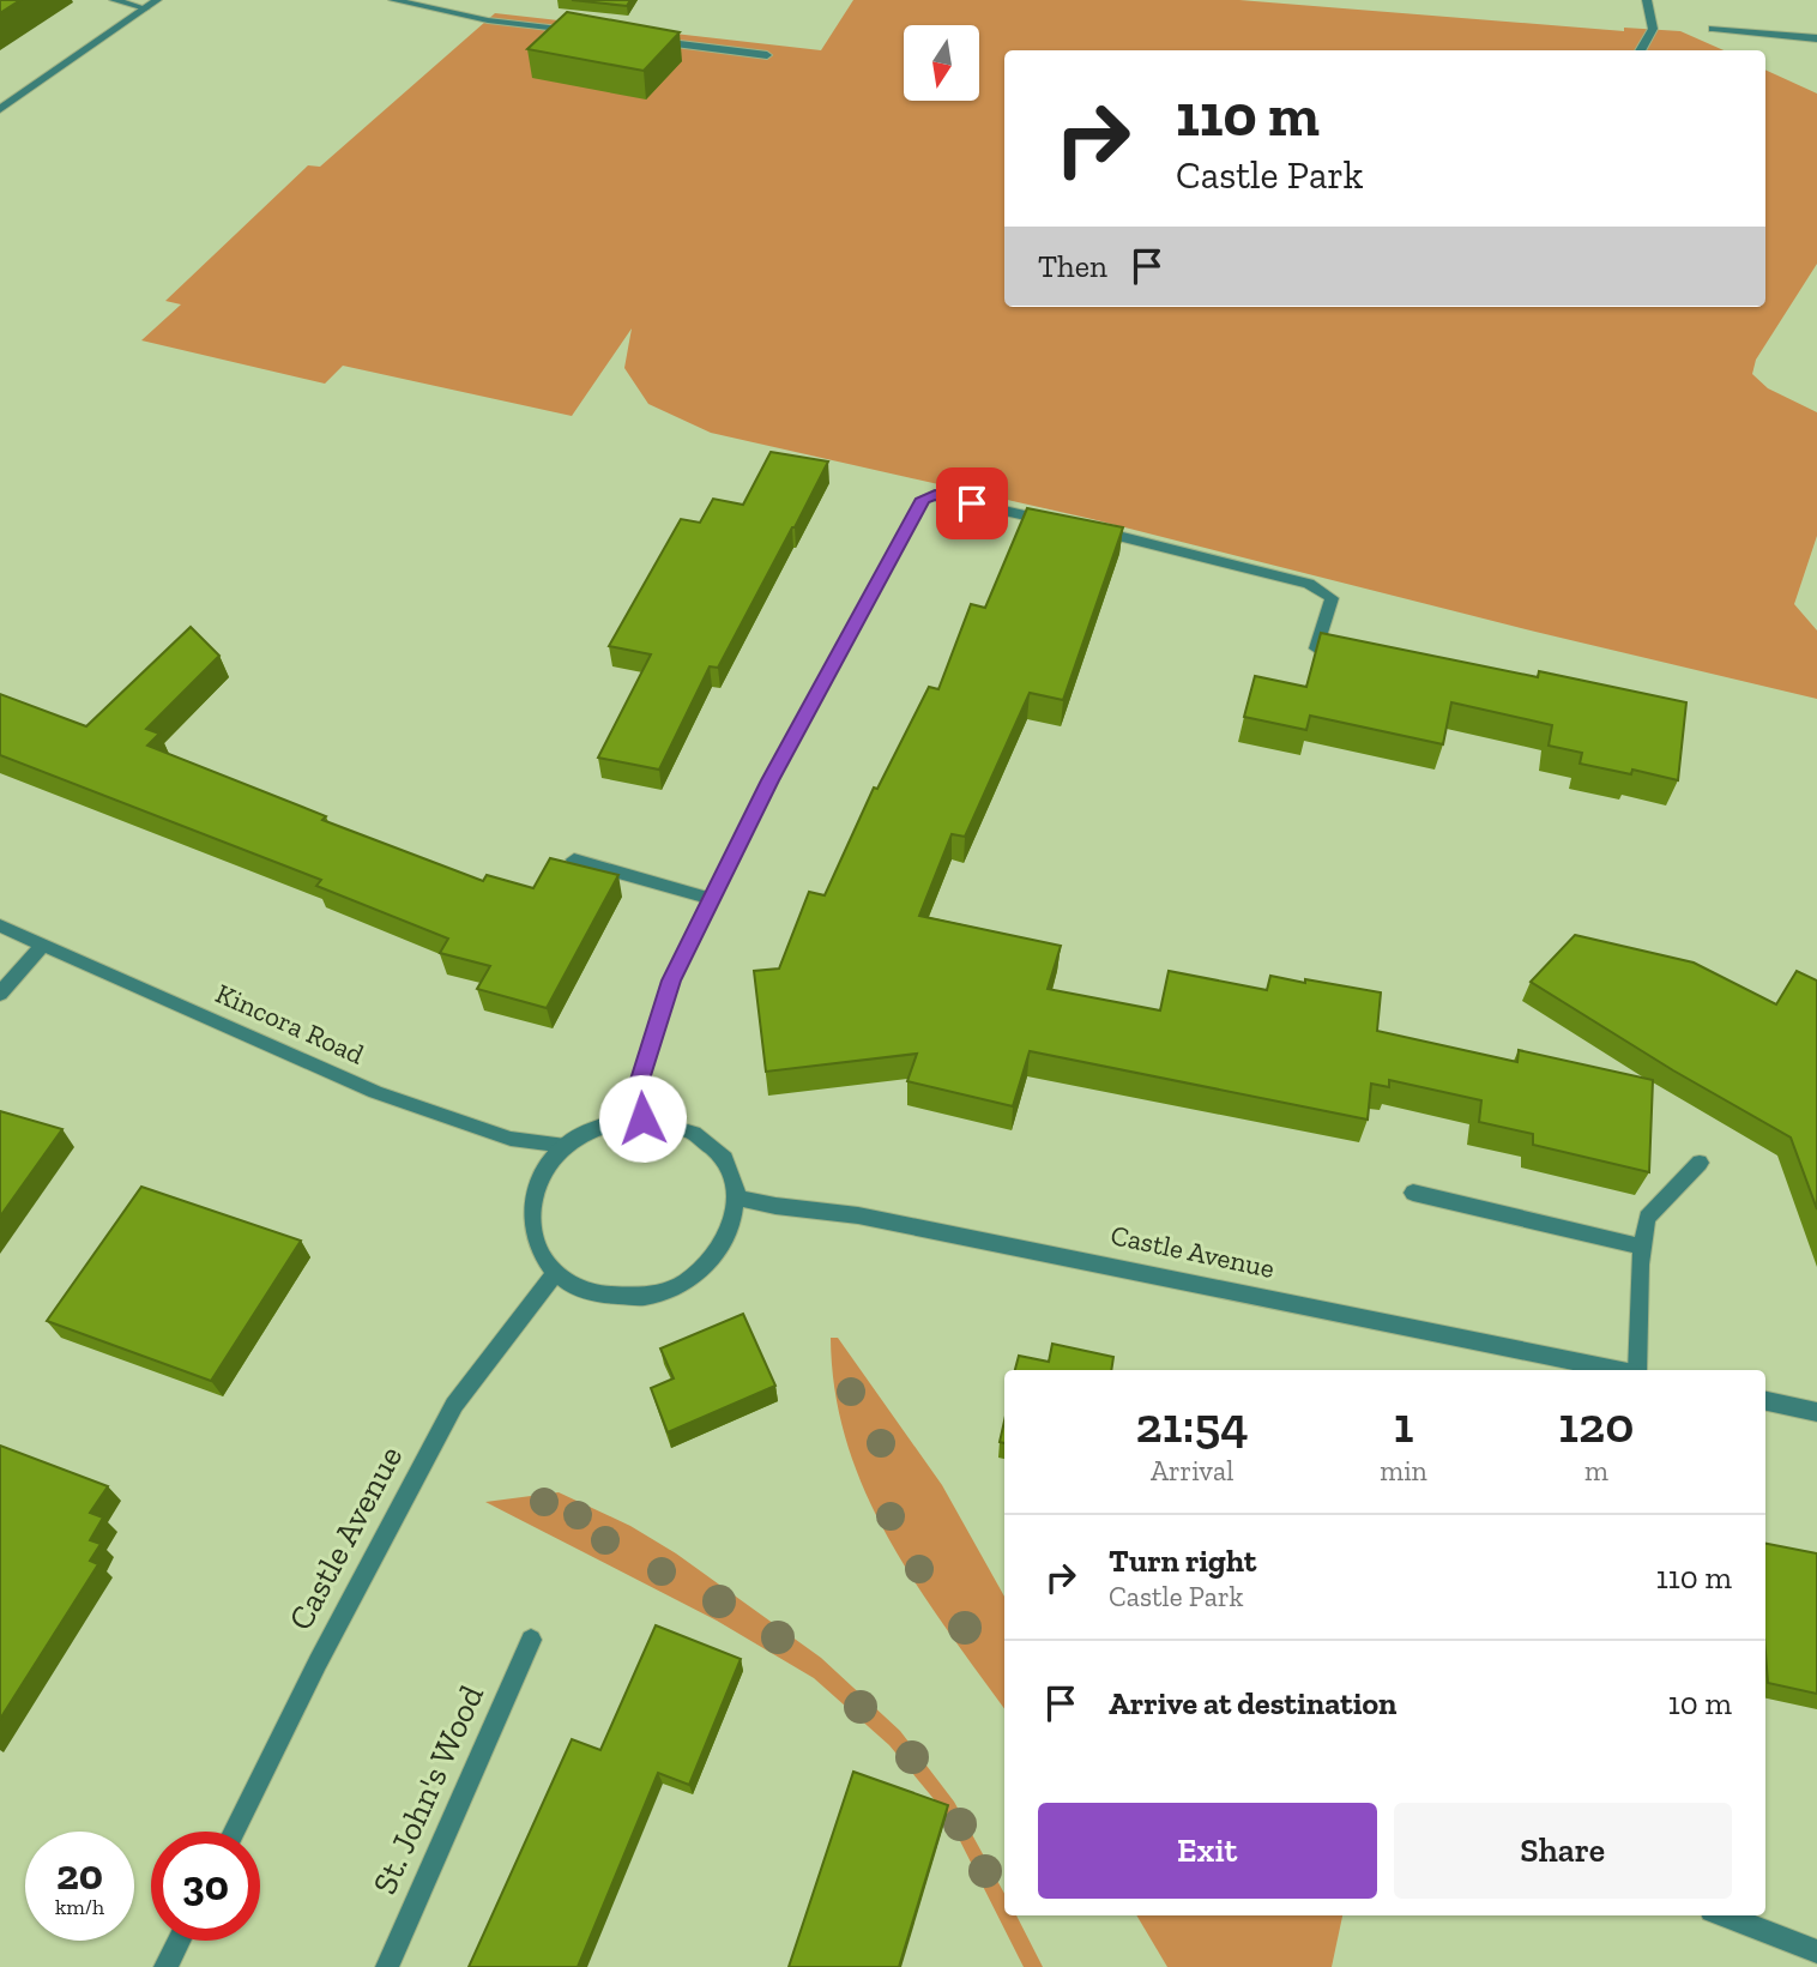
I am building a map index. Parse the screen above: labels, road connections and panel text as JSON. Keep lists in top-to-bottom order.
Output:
{
  "streets": {
    "street": ["Kincora Road", "Castle Avenue", "St. John's Wood"]
  },
  "crossings": [
    ["Kincora Road", "Castle Avenue"]
  ],
  "north": "bottom",
  "page": {
    "turn": ["110 m", "Castle Park"],
    "then": "Then",
    "eta": [
      "21:54",
      "Arrival",
      "1",
      "min",
      "120",
      "m"
    ],
    "list": [
      {
        "name": "Turn right",
        "note": "Castle Park",
        "value": "110 m"
      },
      {
        "name": "Arrive at destination",
        "value": "10 m"
      }
    ],
    "buttons": ["Exit", "Share"],
    "speed": "20 km/h",
    "limit": "30"
  }
}
